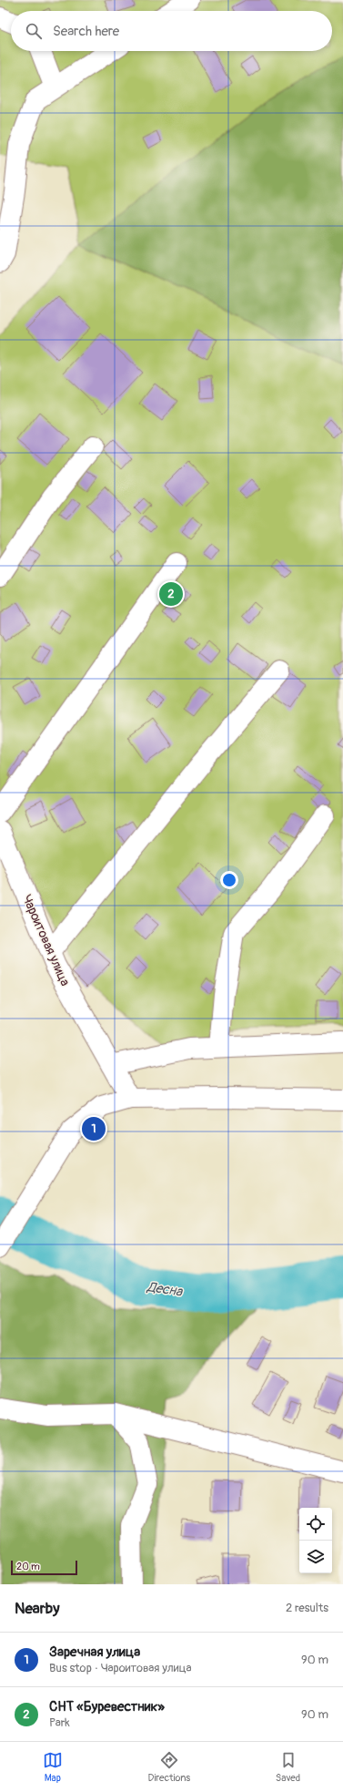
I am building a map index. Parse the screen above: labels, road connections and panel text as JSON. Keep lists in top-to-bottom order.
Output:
{
  "streets": {
    "street": ["Чароитовая улица"]
  },
  "water": ["Десна"],
  "scale_bar": "20 m",
  "page": {
    "search": "Search here",
    "pins": ["2", "1"],
    "scale": "20 m",
    "heading": ["Nearby", "2 results"],
    "list": [
      {
        "mark": "1",
        "name": "Заречная улица",
        "note": "Bus stop · Чароитовая улица",
        "value": "90 m"
      },
      {
        "mark": "2",
        "name": "СНТ «Буревестник»",
        "note": "Park",
        "value": "90 m"
      }
    ],
    "nav": ["Map", "Directions", "Saved"]
  }
}
